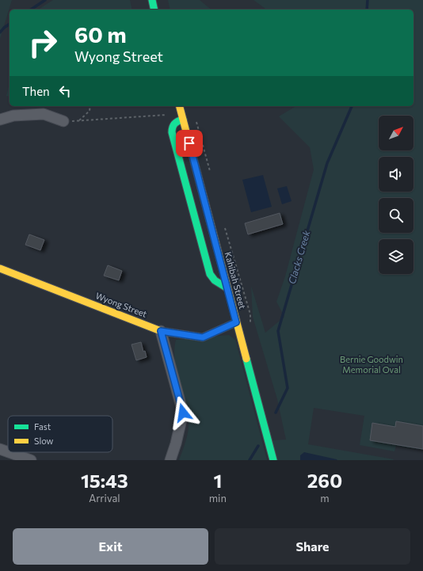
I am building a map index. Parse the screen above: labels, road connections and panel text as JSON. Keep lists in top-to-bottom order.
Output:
{
  "streets": {
    "street": ["Kahibah Street", "Wyong Street"]
  },
  "crossings": [
    ["Kahibah Street", "Wyong Street"]
  ],
  "water": ["Clacks Creek"],
  "parks": ["Bernie Goodwin Memorial Oval"],
  "legend": ["Fast", "Slow"],
  "north": "top right",
  "page": {
    "turn": ["60 m", "Wyong Street"],
    "then": "Then",
    "eta": [
      "15:43",
      "Arrival",
      "1",
      "min",
      "260",
      "m"
    ],
    "buttons": ["Exit", "Share"]
  }
}
